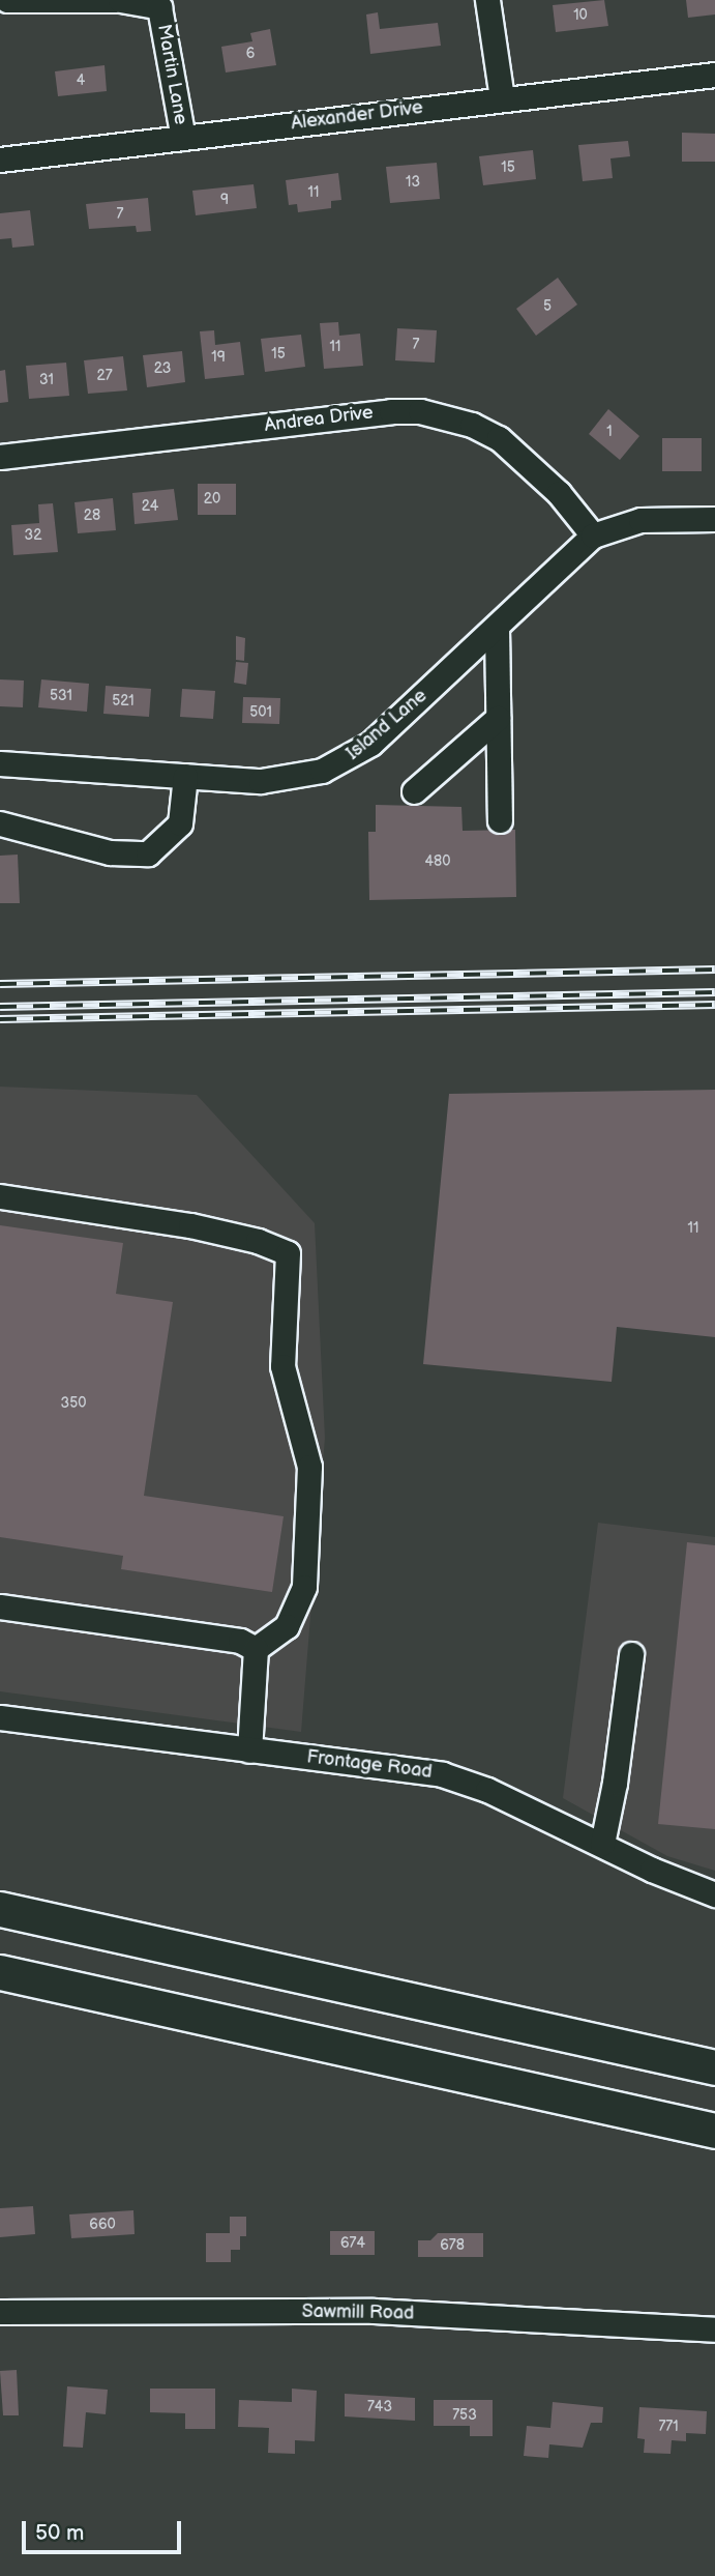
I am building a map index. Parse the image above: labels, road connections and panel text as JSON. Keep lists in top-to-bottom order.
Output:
{
  "streets": {
    "street": [
      "Martin Lane",
      "Alexander Drive",
      "Andrea Drive",
      "Island Lane",
      "Frontage Road",
      "Sawmill Road"
    ]
  },
  "crossings": [
    ["Martin Lane", "Alexander Drive"],
    ["Andrea Drive", "Island Lane"]
  ],
  "house_numbers": [
    "10",
    "6",
    "4",
    "15",
    "13",
    "11",
    "9",
    "7",
    "5",
    "7",
    "11",
    "15",
    "19",
    "23",
    "27",
    "31",
    "1",
    "20",
    "24",
    "28",
    "32",
    "531",
    "521",
    "501",
    "480",
    "11",
    "350",
    "660",
    "674",
    "678",
    "743",
    "753",
    "771"
  ],
  "scale_bar": "50 m"
}
